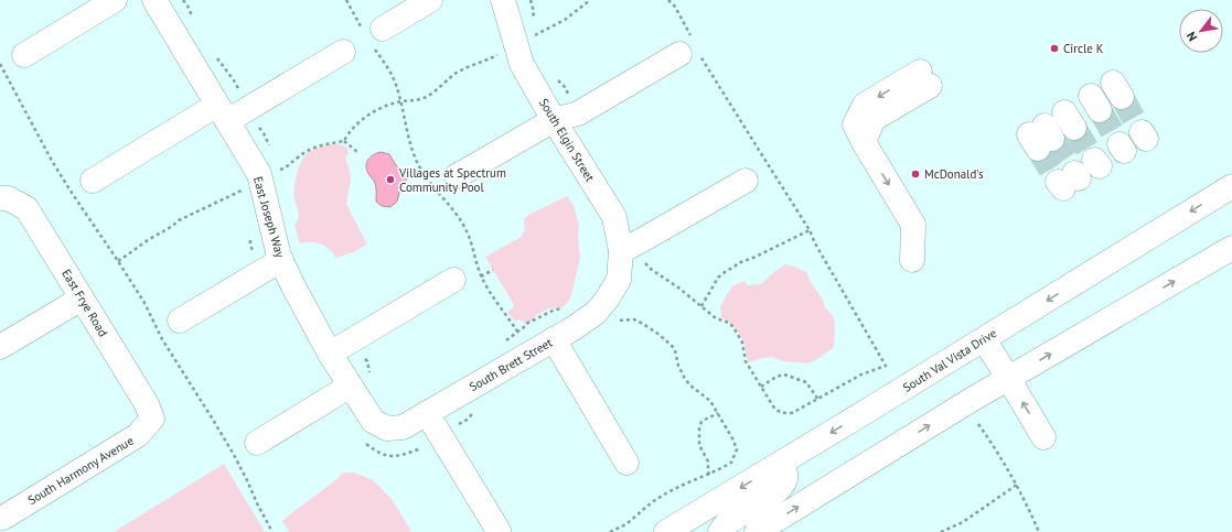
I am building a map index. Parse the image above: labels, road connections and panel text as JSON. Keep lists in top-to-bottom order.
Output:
{
  "streets": {
    "main road": [
      "South Elgin Street",
      "East Joseph Way",
      "East Frye Road",
      "South Val Vista Drive",
      "South Brett Street",
      "South Harmony Avenue"
    ]
  },
  "crossings": [
    ["South Elgin Street", "South Brett Street"],
    ["East Joseph Way", "South Brett Street"],
    ["East Frye Road", "South Harmony Avenue"]
  ],
  "places": ["Circle K", "McDonald's", "Villages at Spectrum Community Pool"],
  "north": "bottom left"
}
